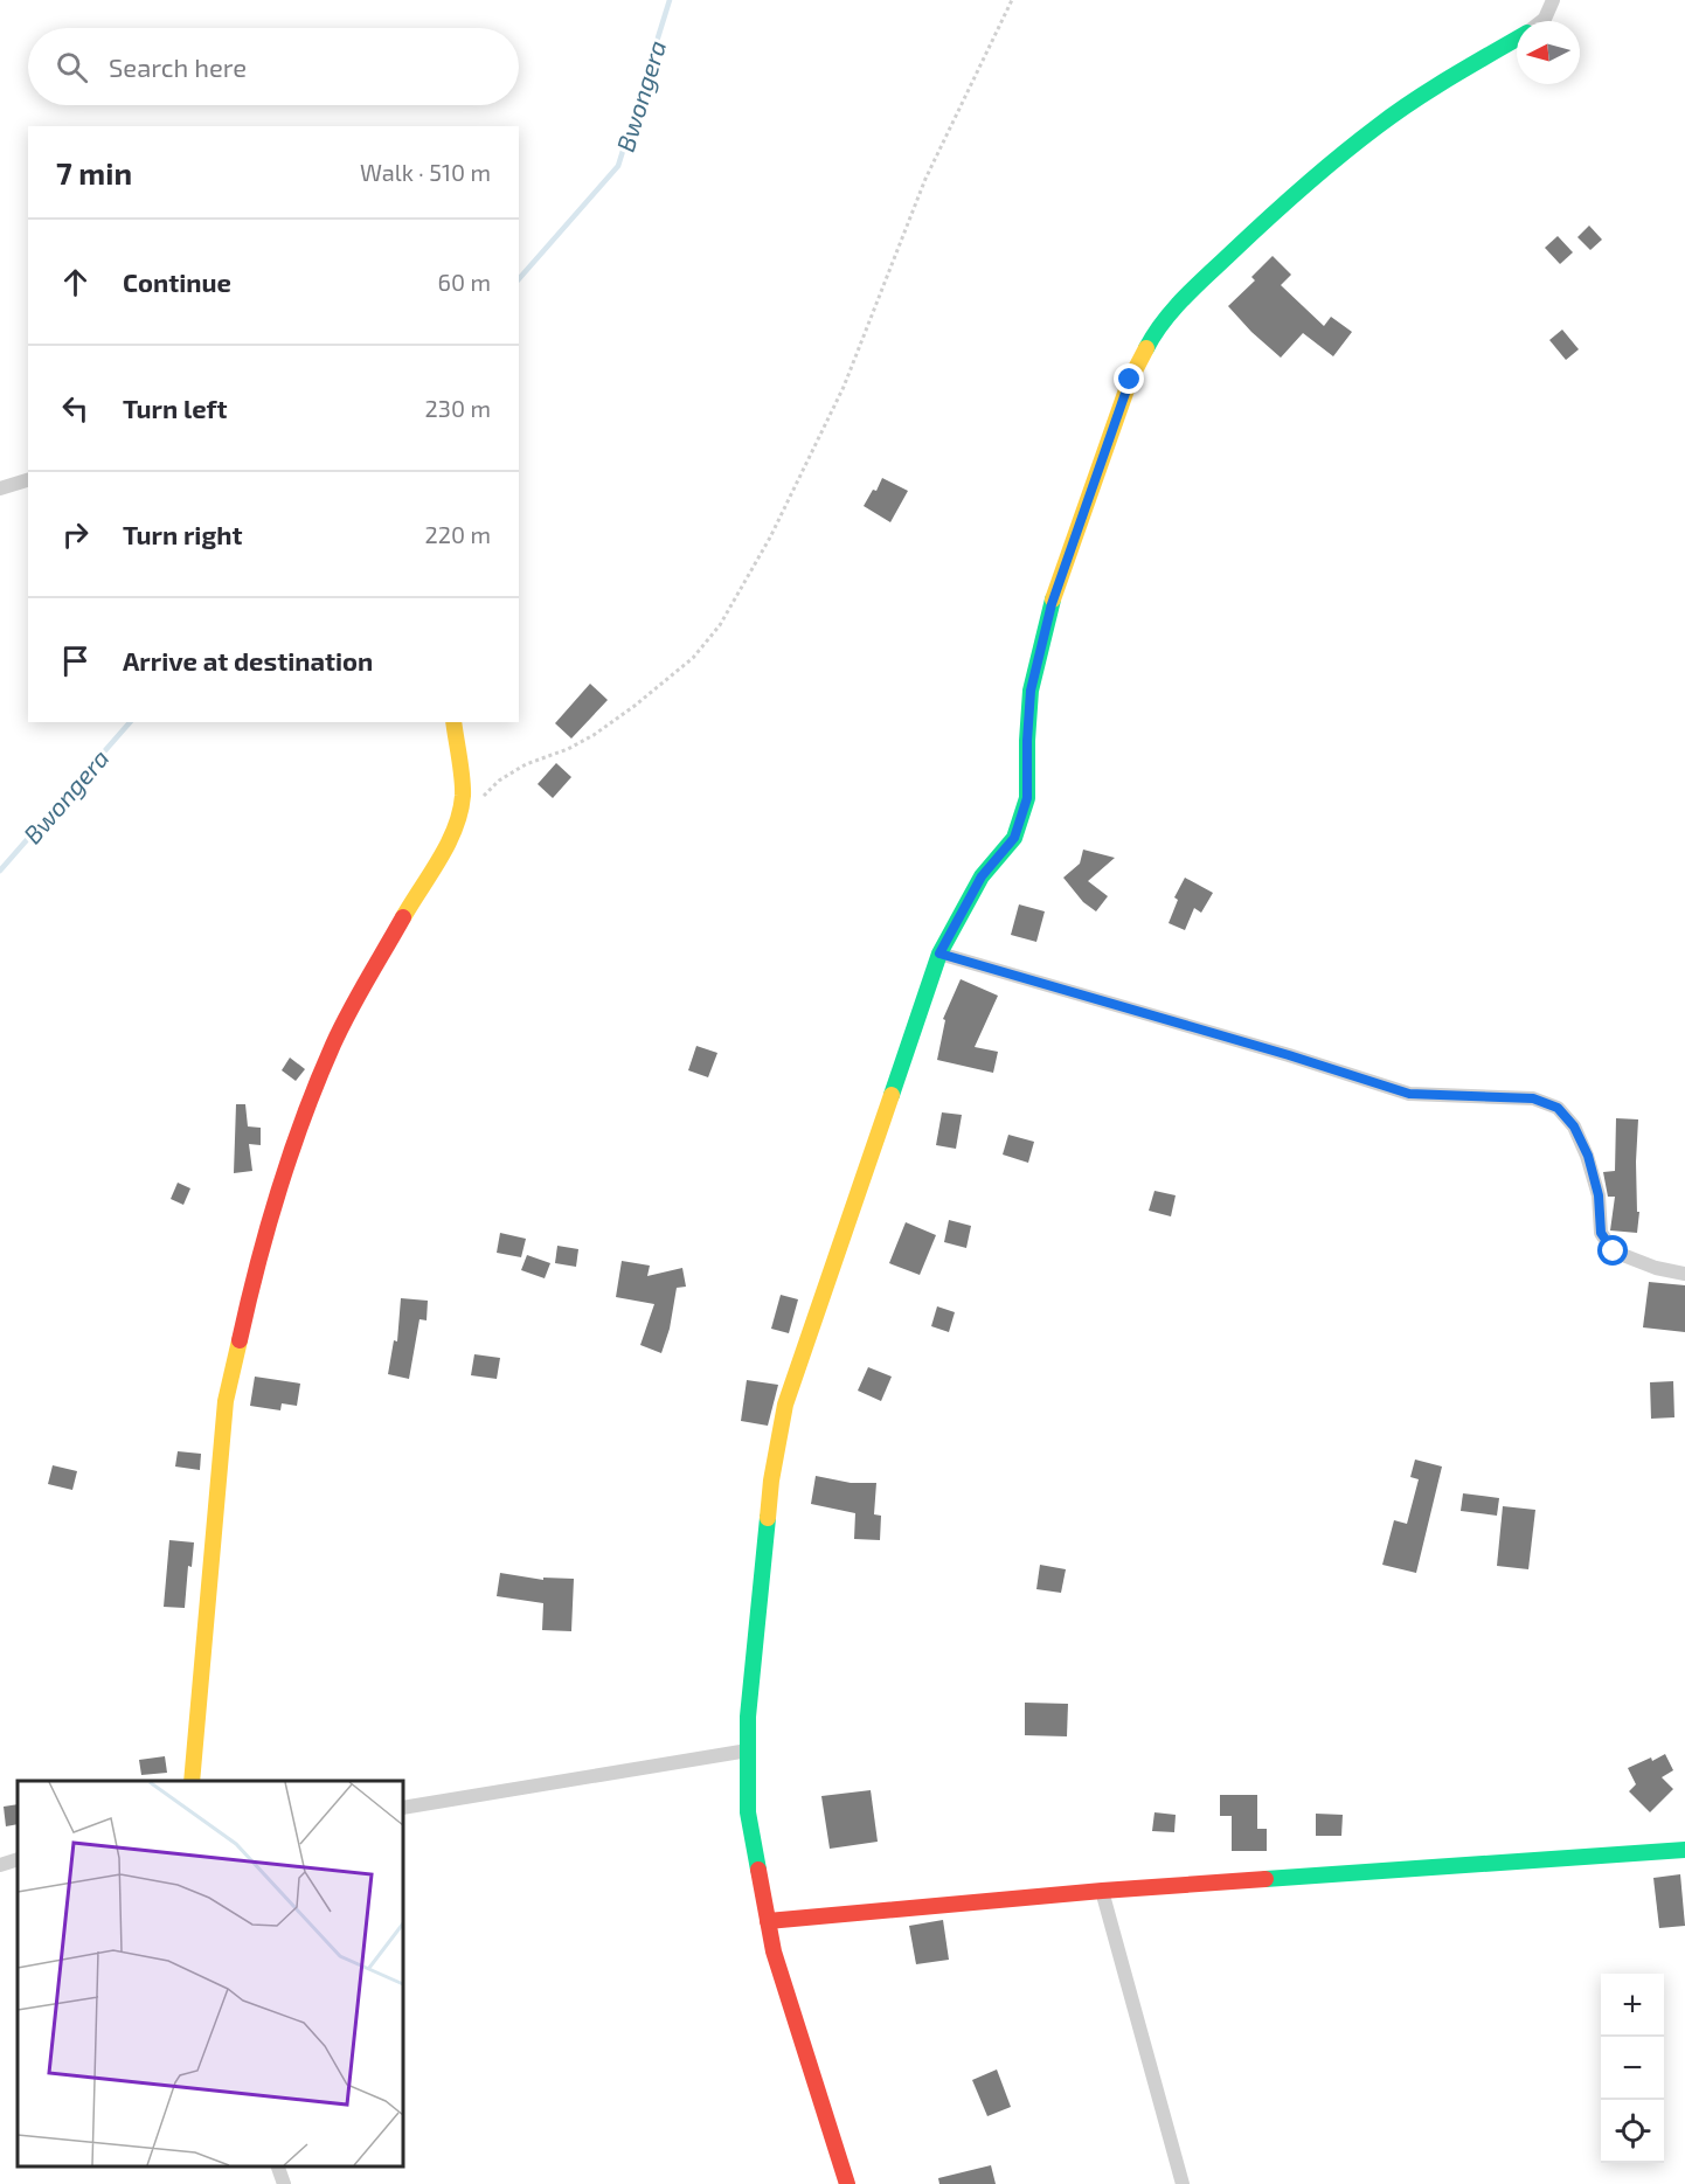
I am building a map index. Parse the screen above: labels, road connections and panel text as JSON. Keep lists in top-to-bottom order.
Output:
{
  "water": ["Bwongera"],
  "north": "left",
  "page": {
    "search": "Search here",
    "heading": ["7 min", "Walk · 510 m"],
    "list": [
      ["Continue", "60 m"],
      ["Turn left", "230 m"],
      ["Turn right", "220 m"],
      "Arrive at destination"
    ],
    "map_buttons": ["+", "−"]
  }
}
